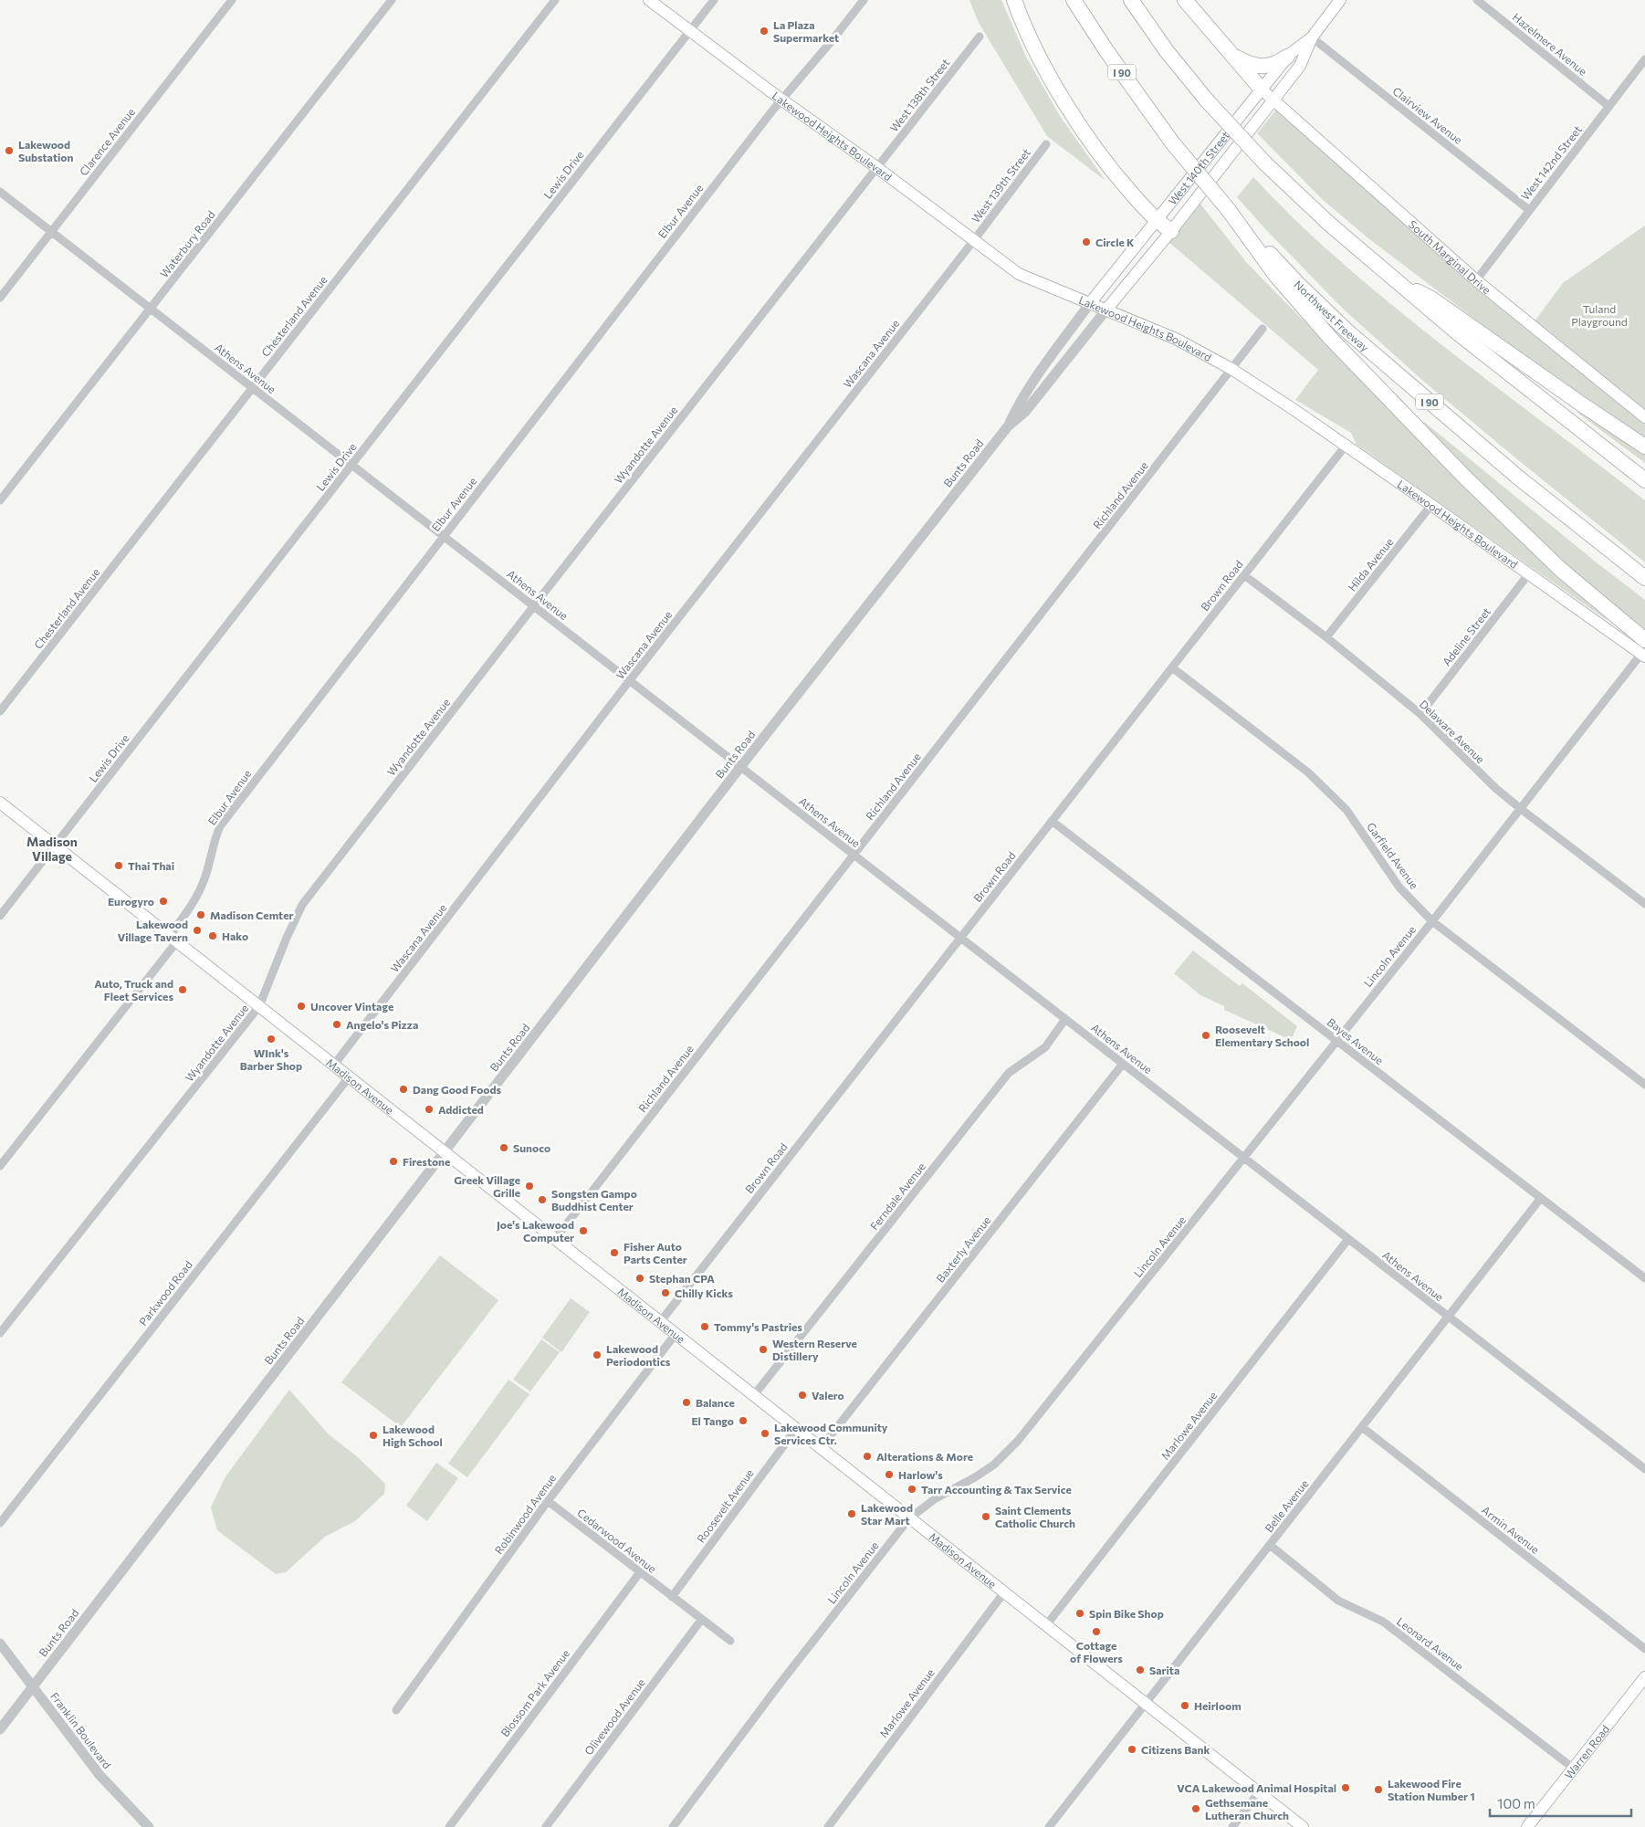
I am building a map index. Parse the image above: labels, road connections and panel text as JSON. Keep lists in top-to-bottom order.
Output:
{
  "streets": {
    "highway": ["I 90", "Northwest Freeway"],
    "main road": [
      "Lakewood Heights Boulevard",
      "West 140th Street",
      "South Marginal Drive",
      "Madison Avenue",
      "Warren Road"
    ],
    "street": [
      "Hazelmere Avenue",
      "West 138th Street",
      "Clairview Avenue",
      "Clarence Avenue",
      "West 142nd Street",
      "Lewis Drive",
      "West 139th Street",
      "Elbur Avenue",
      "Waterbury Road",
      "Chesterland Avenue",
      "Wascana Avenue",
      "Athens Avenue",
      "Wyandotte Avenue",
      "Bunts Road",
      "Richland Avenue",
      "Hilda Avenue",
      "Brown Road",
      "Adeline Street",
      "Delaware Avenue",
      "Garfield Avenue",
      "Lincoln Avenue",
      "Bayes Avenue",
      "Ferndale Avenue",
      "Baxterly Avenue",
      "Parkwood Road",
      "Marlowe Avenue",
      "Roosevelt Avenue",
      "Belle Avenue",
      "Robinwood Avenue",
      "Armin Avenue",
      "Cedarwood Avenue",
      "Leonard Avenue",
      "Blossom Park Avenue",
      "Olivewood Avenue",
      "Franklin Boulevard"
    ]
  },
  "crossings": [
    ["Hazelmere Avenue", "West 142nd Street"],
    ["West 138th Street", "Lakewood Heights Boulevard"],
    ["West 138th Street", "Wyandotte Avenue"],
    ["Clairview Avenue", "West 142nd Street"],
    ["Clairview Avenue", "West 140th Street"],
    ["Lakewood Heights Boulevard", "West 140th Street"],
    ["Lakewood Heights Boulevard", "Lewis Drive"],
    ["Lakewood Heights Boulevard", "West 139th Street"],
    ["Lakewood Heights Boulevard", "Elbur Avenue"],
    ["Lakewood Heights Boulevard", "Wascana Avenue"],
    ["Lakewood Heights Boulevard", "Wyandotte Avenue"],
    ["Lakewood Heights Boulevard", "Bunts Road"],
    ["Lakewood Heights Boulevard", "Richland Avenue"],
    ["Lakewood Heights Boulevard", "Hilda Avenue"],
    ["Lakewood Heights Boulevard", "Brown Road"],
    ["Lakewood Heights Boulevard", "Adeline Street"],
    ["Lakewood Heights Boulevard", "Lincoln Avenue"],
    ["Clarence Avenue", "Athens Avenue"],
    ["West 142nd Street", "South Marginal Drive"],
    ["West 140th Street", "South Marginal Drive"],
    ["West 140th Street", "Bunts Road"],
    ["Lewis Drive", "Athens Avenue"],
    ["Lewis Drive", "Madison Avenue"],
    ["West 139th Street", "Wascana Avenue"],
    ["Elbur Avenue", "Athens Avenue"],
    ["Elbur Avenue", "Madison Avenue"],
    ["Waterbury Road", "Athens Avenue"],
    ["Chesterland Avenue", "Athens Avenue"],
    ["Wascana Avenue", "Athens Avenue"],
    ["Wascana Avenue", "Madison Avenue"],
    ["Athens Avenue", "Wyandotte Avenue"],
    ["Athens Avenue", "Bunts Road"],
    ["Athens Avenue", "Richland Avenue"],
    ["Athens Avenue", "Brown Road"],
    ["Athens Avenue", "Lincoln Avenue"],
    ["Athens Avenue", "Ferndale Avenue"],
    ["Athens Avenue", "Baxterly Avenue"],
    ["Athens Avenue", "Marlowe Avenue"],
    ["Athens Avenue", "Belle Avenue"],
    ["Wyandotte Avenue", "Madison Avenue"],
    ["Bunts Road", "Madison Avenue"],
    ["Bunts Road", "Franklin Boulevard"],
    ["Richland Avenue", "Madison Avenue"],
    ["Hilda Avenue", "Delaware Avenue"],
    ["Brown Road", "Delaware Avenue"],
    ["Brown Road", "Garfield Avenue"],
    ["Brown Road", "Bayes Avenue"],
    ["Brown Road", "Madison Avenue"],
    ["Adeline Street", "Delaware Avenue"],
    ["Delaware Avenue", "Lincoln Avenue"],
    ["Garfield Avenue", "Lincoln Avenue"],
    ["Lincoln Avenue", "Bayes Avenue"],
    ["Lincoln Avenue", "Madison Avenue"],
    ["Bayes Avenue", "Belle Avenue"],
    ["Madison Avenue", "Ferndale Avenue"],
    ["Madison Avenue", "Baxterly Avenue"],
    ["Madison Avenue", "Parkwood Road"],
    ["Madison Avenue", "Marlowe Avenue"],
    ["Madison Avenue", "Roosevelt Avenue"],
    ["Madison Avenue", "Belle Avenue"],
    ["Madison Avenue", "Robinwood Avenue"],
    ["Roosevelt Avenue", "Cedarwood Avenue"],
    ["Belle Avenue", "Armin Avenue"],
    ["Belle Avenue", "Leonard Avenue"],
    ["Robinwood Avenue", "Cedarwood Avenue"],
    ["Cedarwood Avenue", "Blossom Park Avenue"],
    ["Leonard Avenue", "Warren Road"]
  ],
  "districts": ["Madison Village"],
  "parks": ["Tuland Playground"],
  "places": [
    "La Plaza Supermarket",
    "Lakewood Substation",
    "Circle K",
    "Thai Thai",
    "Eurogyro",
    "Madison Cemter",
    "Lakewood Village Tavern",
    "Hako",
    "Auto, Truck and Fleet Services",
    "Uncover Vintage",
    "Angelo's Pizza",
    "Roosevelt Elementary School",
    "WInk's Barber Shop",
    "Dang Good Foods",
    "Addicted",
    "Sunoco",
    "Firestone",
    "Greek Village Grille",
    "Songsten Gampo Buddhist Center",
    "Joe's Lakewood Computer",
    "Fisher Auto Parts Center",
    "Stephan CPA",
    "Chilly Kicks",
    "Tommy's Pastries",
    "Western Reserve Distillery",
    "Lakewood Periodontics",
    "Valero",
    "Balance",
    "El Tango",
    "Lakewood Community Services Ctr.",
    "Lakewood High School",
    "Alterations & More",
    "Harlow's",
    "Tarr Accounting & Tax Service",
    "Lakewood Star Mart",
    "Saint Clements Catholic Church",
    "Spin Bike Shop",
    "Cottage of Flowers",
    "Sarita",
    "Heirloom",
    "Citizens Bank",
    "VCA Lakewood Animal Hospital",
    "Lakewood Fire Station Number 1",
    "Gethsemane Lutheran Church"
  ],
  "scale_bar": "100 m"
}
